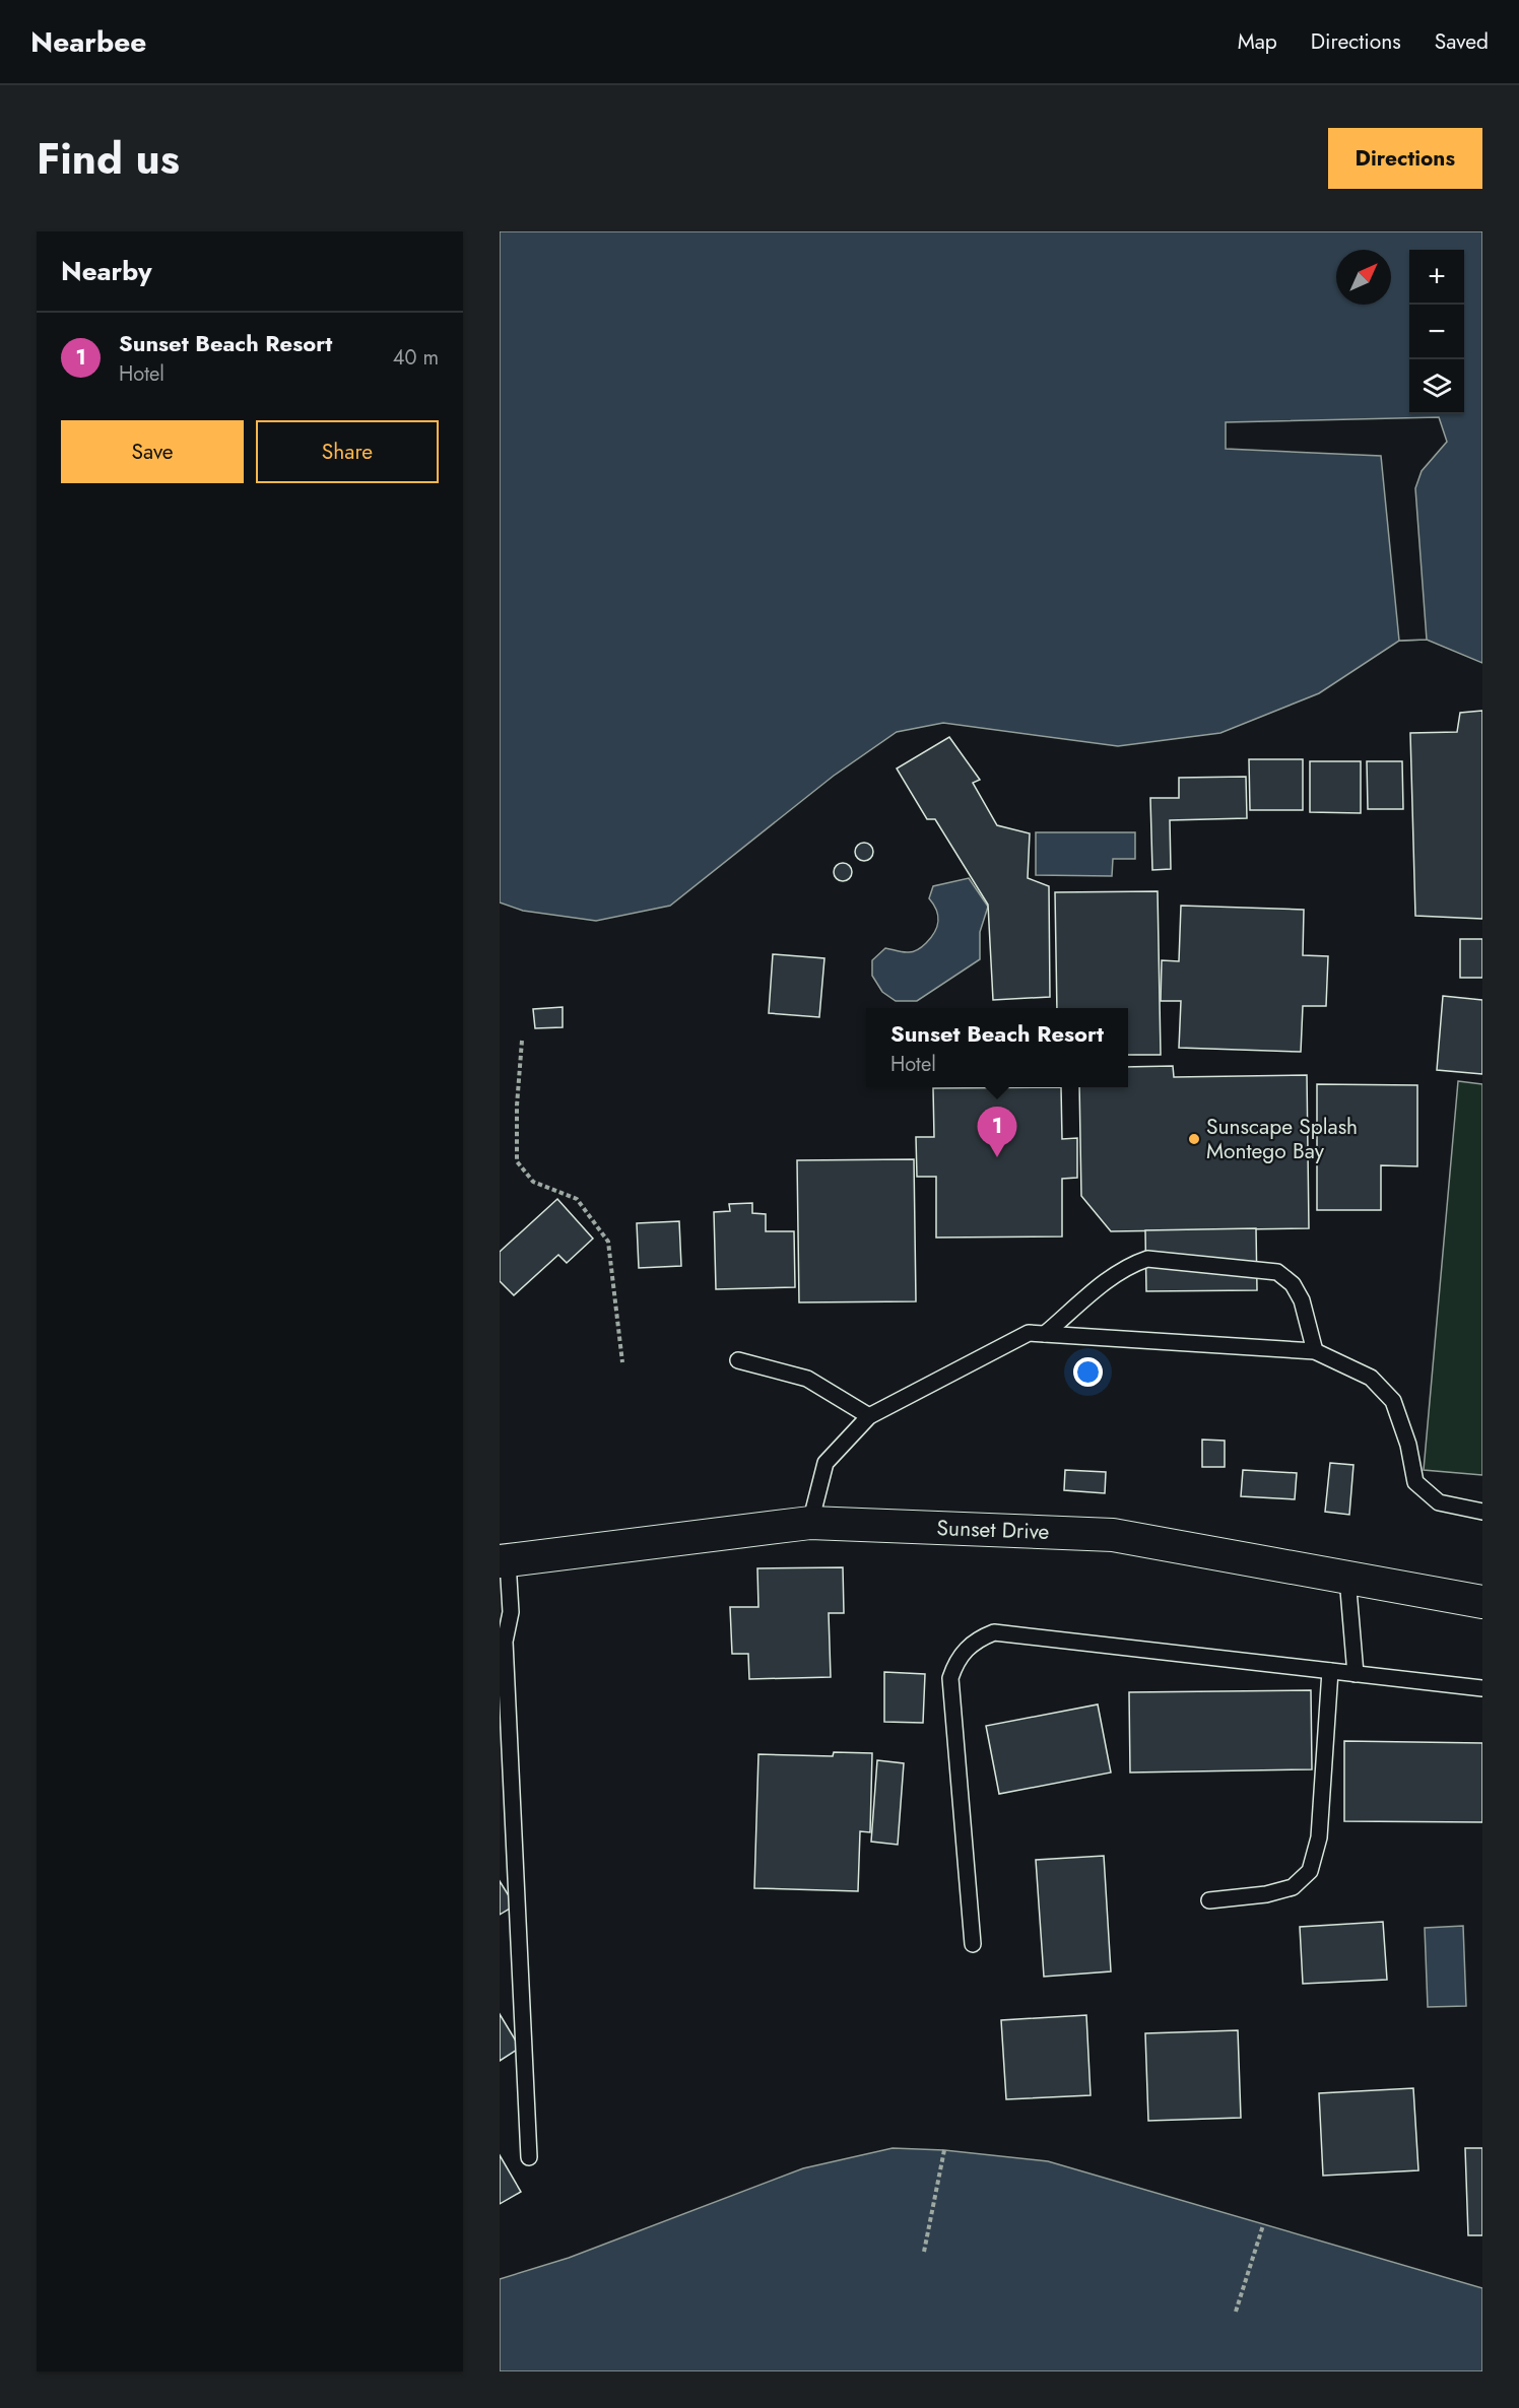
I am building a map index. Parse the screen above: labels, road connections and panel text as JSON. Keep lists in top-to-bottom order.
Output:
{
  "streets": {
    "street": ["Sunset Drive"]
  },
  "places": ["Sunscape Splash Montego Bay"],
  "north": "top right",
  "page": {
    "header": "Nearbee",
    "nav": ["Map", "Directions", "Saved"],
    "title": "Find us",
    "buttons": [
      "Directions",
      ["Save", "Share"]
    ],
    "heading": "Nearby",
    "map_buttons": ["+", "−"],
    "list": [
      {
        "mark": "1",
        "name": "Sunset Beach Resort",
        "note": "Hotel",
        "value": "40 m"
      }
    ],
    "popup": ["Sunset Beach Resort", "Hotel"],
    "pins": "1"
  }
}
